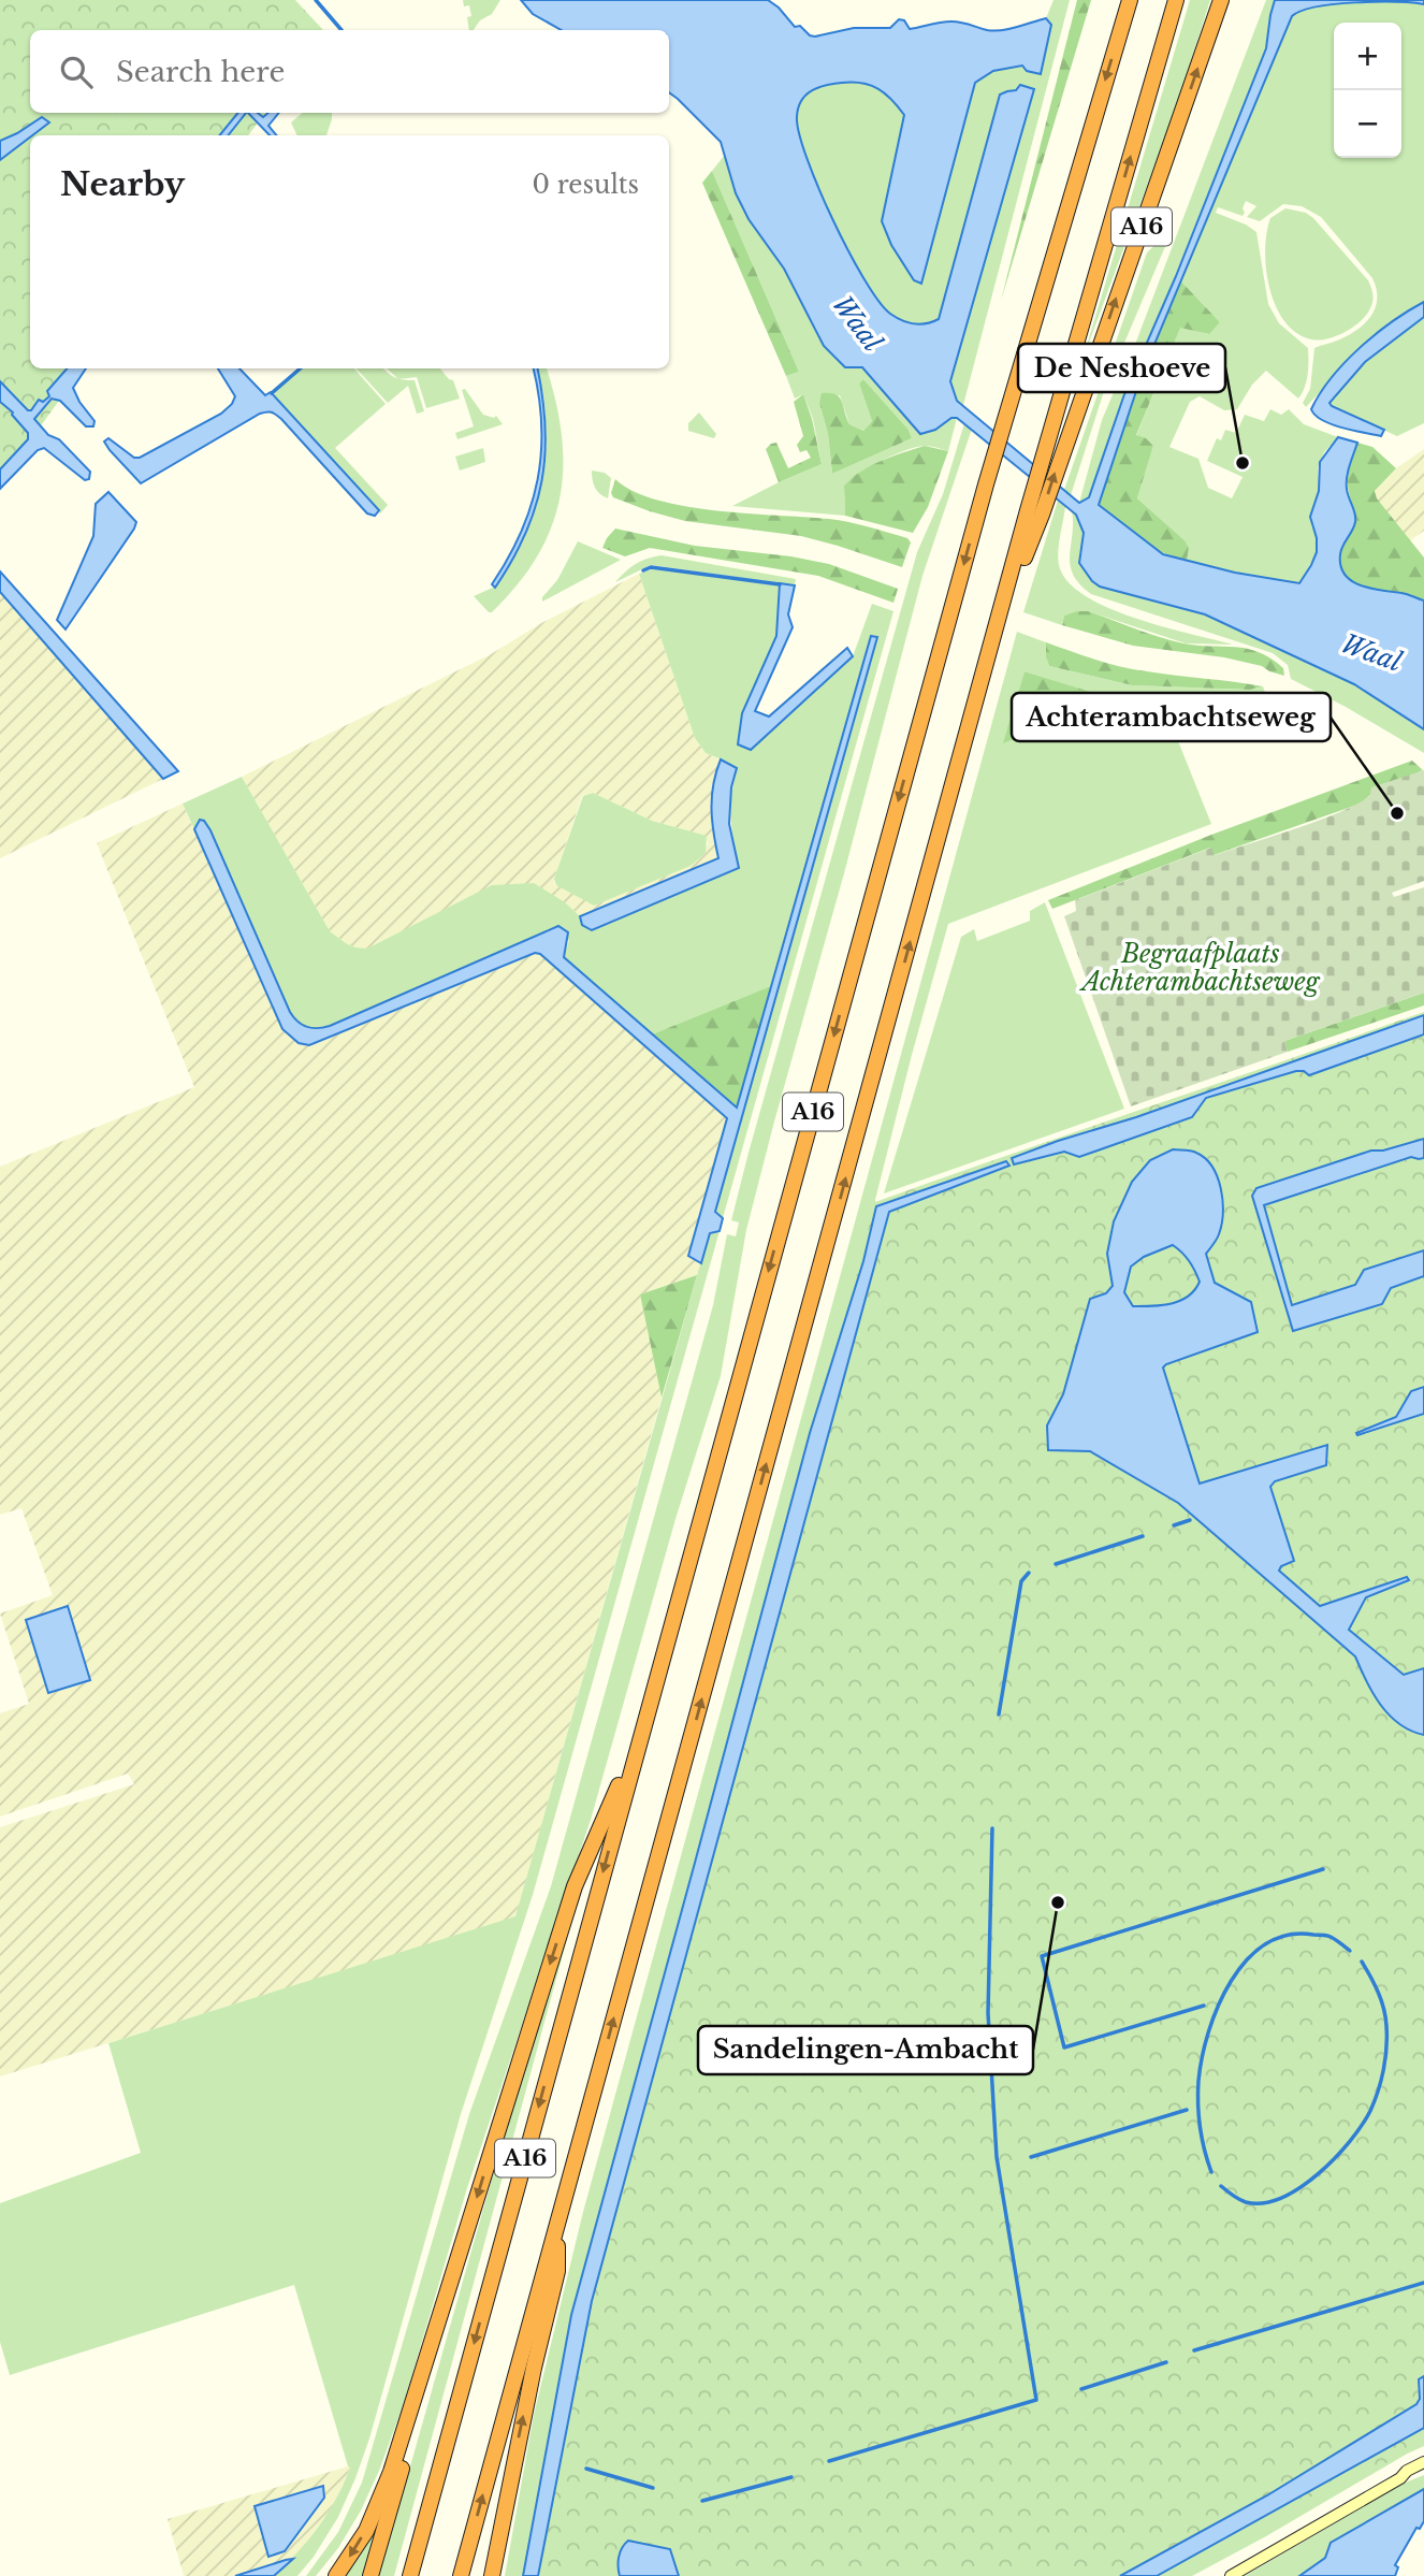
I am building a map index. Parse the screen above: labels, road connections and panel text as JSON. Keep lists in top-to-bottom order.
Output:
{
  "streets": {
    "highway": ["A16"]
  },
  "water": ["Waal"],
  "parks": ["Begraafplaats Achterambachtseweg"],
  "places": ["De Neshoeve", "Achterambachtseweg", "Sandelingen-Ambacht"],
  "page": {
    "map_buttons": ["+", "−"],
    "search": "Search here",
    "heading": ["Nearby", "0 results"]
  }
}
